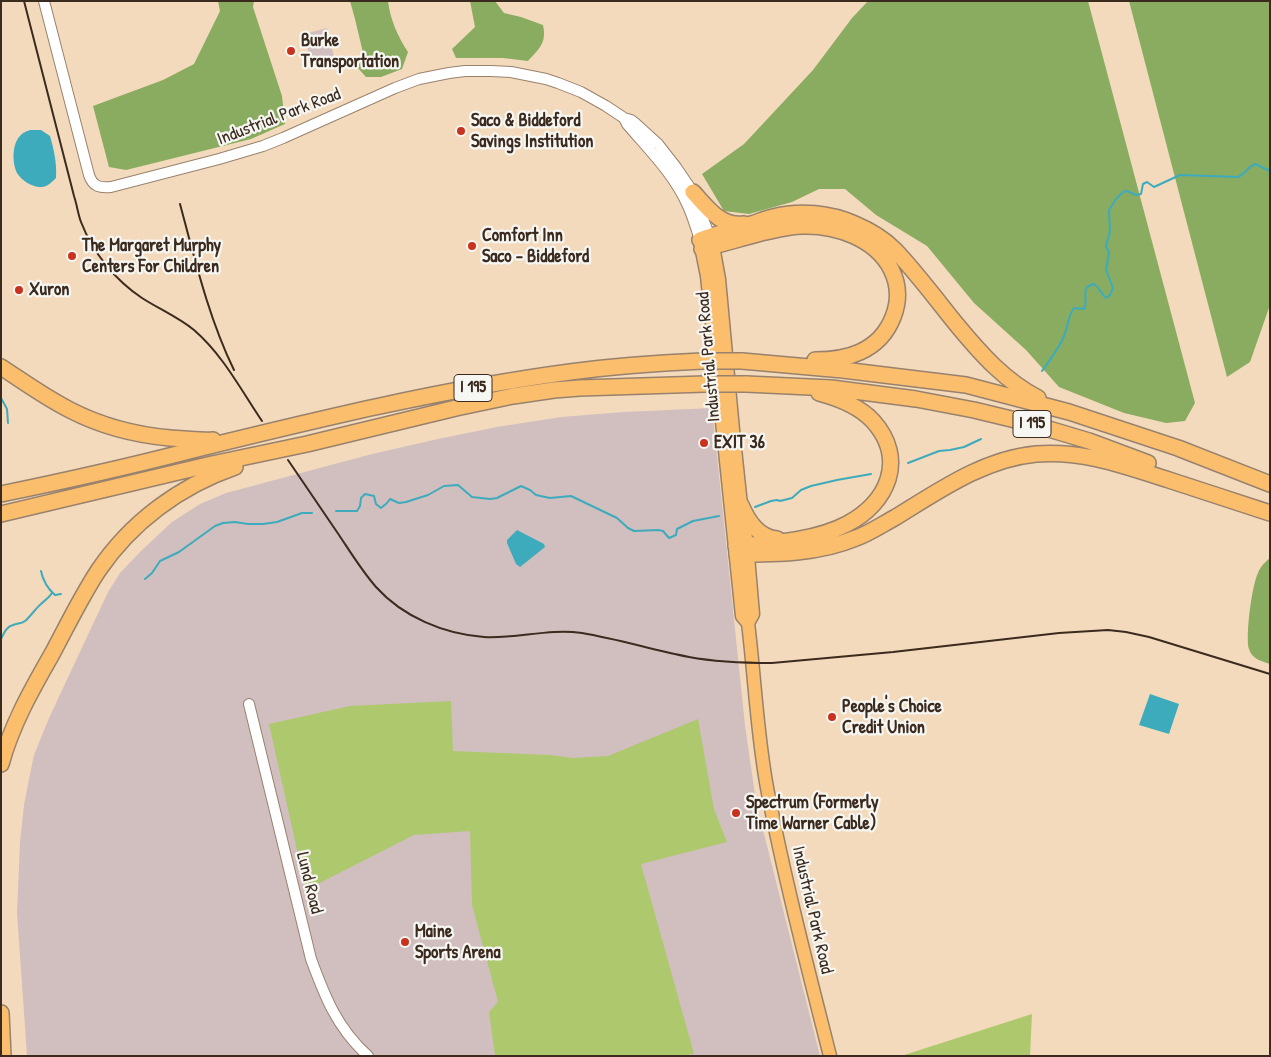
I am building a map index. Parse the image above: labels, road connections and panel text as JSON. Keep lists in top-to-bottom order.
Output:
{
  "streets": {
    "highway": ["I 195"],
    "main road": ["Industrial Park Road"],
    "street": ["Lund Road"]
  },
  "places": [
    "Burke Transportation",
    "Saco & Biddeford Savings Institution",
    "Comfort Inn Saco - Biddeford",
    "The Margaret Murphy Centers For Children",
    "Xuron",
    "EXIT 36",
    "People's Choice Credit Union",
    "Spectrum (Formerly Time Warner Cable)",
    "Maine Sports Arena"
  ]
}
